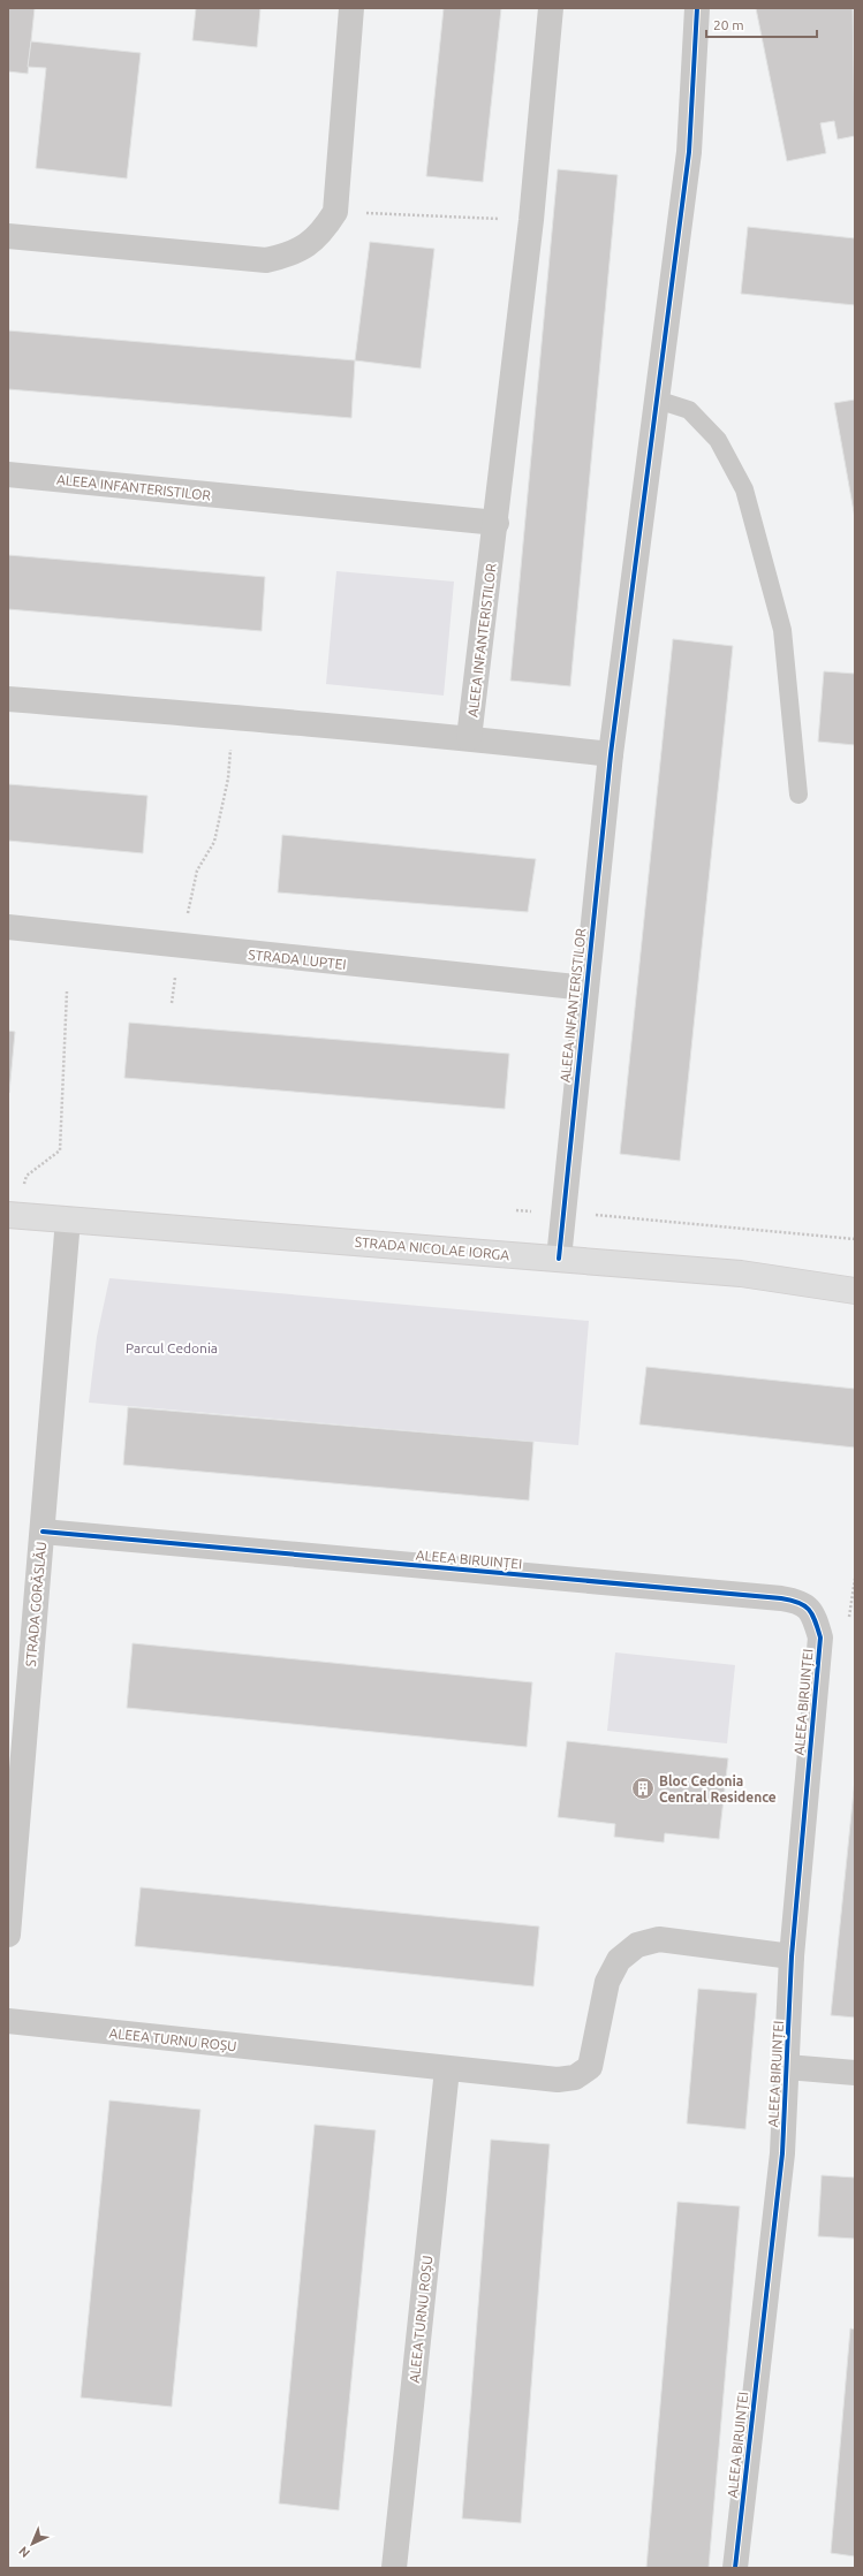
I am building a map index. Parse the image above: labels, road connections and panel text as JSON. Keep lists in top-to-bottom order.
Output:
{
  "streets": {
    "main road": ["STRADA NICOLAE IORGA"],
    "street": [
      "ALEEA INFANTERISTILOR",
      "STRADA LUPTEI",
      "ALEEA BIRUINȚEI",
      "STRADA GORĂSLĂU",
      "ALEEA TURNU ROȘU"
    ]
  },
  "crossings": [
    ["ALEEA INFANTERISTILOR", "STRADA LUPTEI"],
    ["ALEEA INFANTERISTILOR", "STRADA NICOLAE IORGA"],
    ["STRADA NICOLAE IORGA", "STRADA GORĂSLĂU"],
    ["ALEEA BIRUINȚEI", "STRADA GORĂSLĂU"],
    ["ALEEA BIRUINȚEI", "ALEEA TURNU ROȘU"]
  ],
  "parks": ["Parcul Cedonia"],
  "places": {
    "building": ["Bloc Cedonia Central Residence"]
  },
  "scale_bar": "20 m",
  "north": "bottom left"
}
